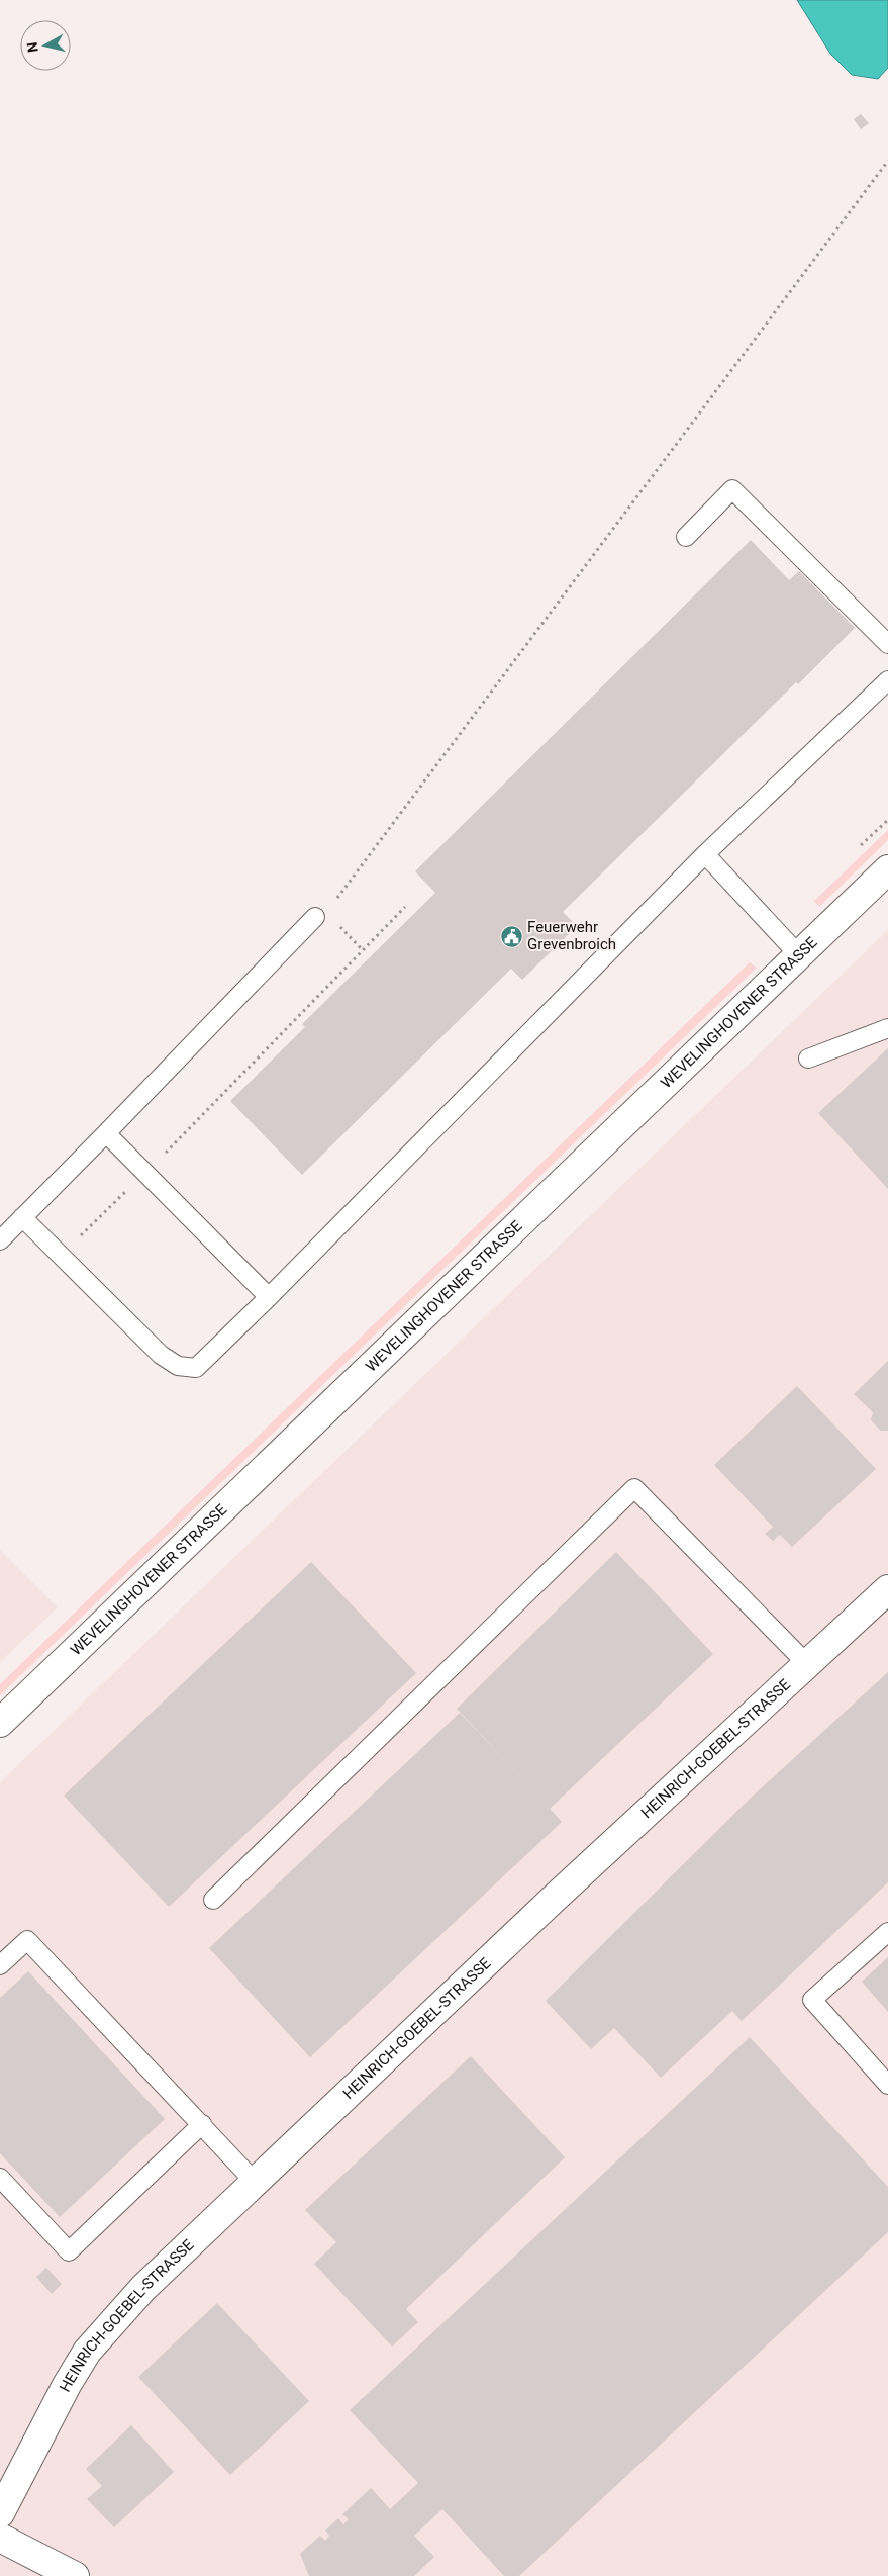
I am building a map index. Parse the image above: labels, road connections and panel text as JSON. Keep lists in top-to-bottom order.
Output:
{
  "streets": {
    "street": ["WEVELINGHOVENER STRASSE", "HEINRICH-GOEBEL-STRASSE"]
  },
  "places": {
    "public building": ["Feuerwehr Grevenbroich"]
  },
  "north": "left"
}
